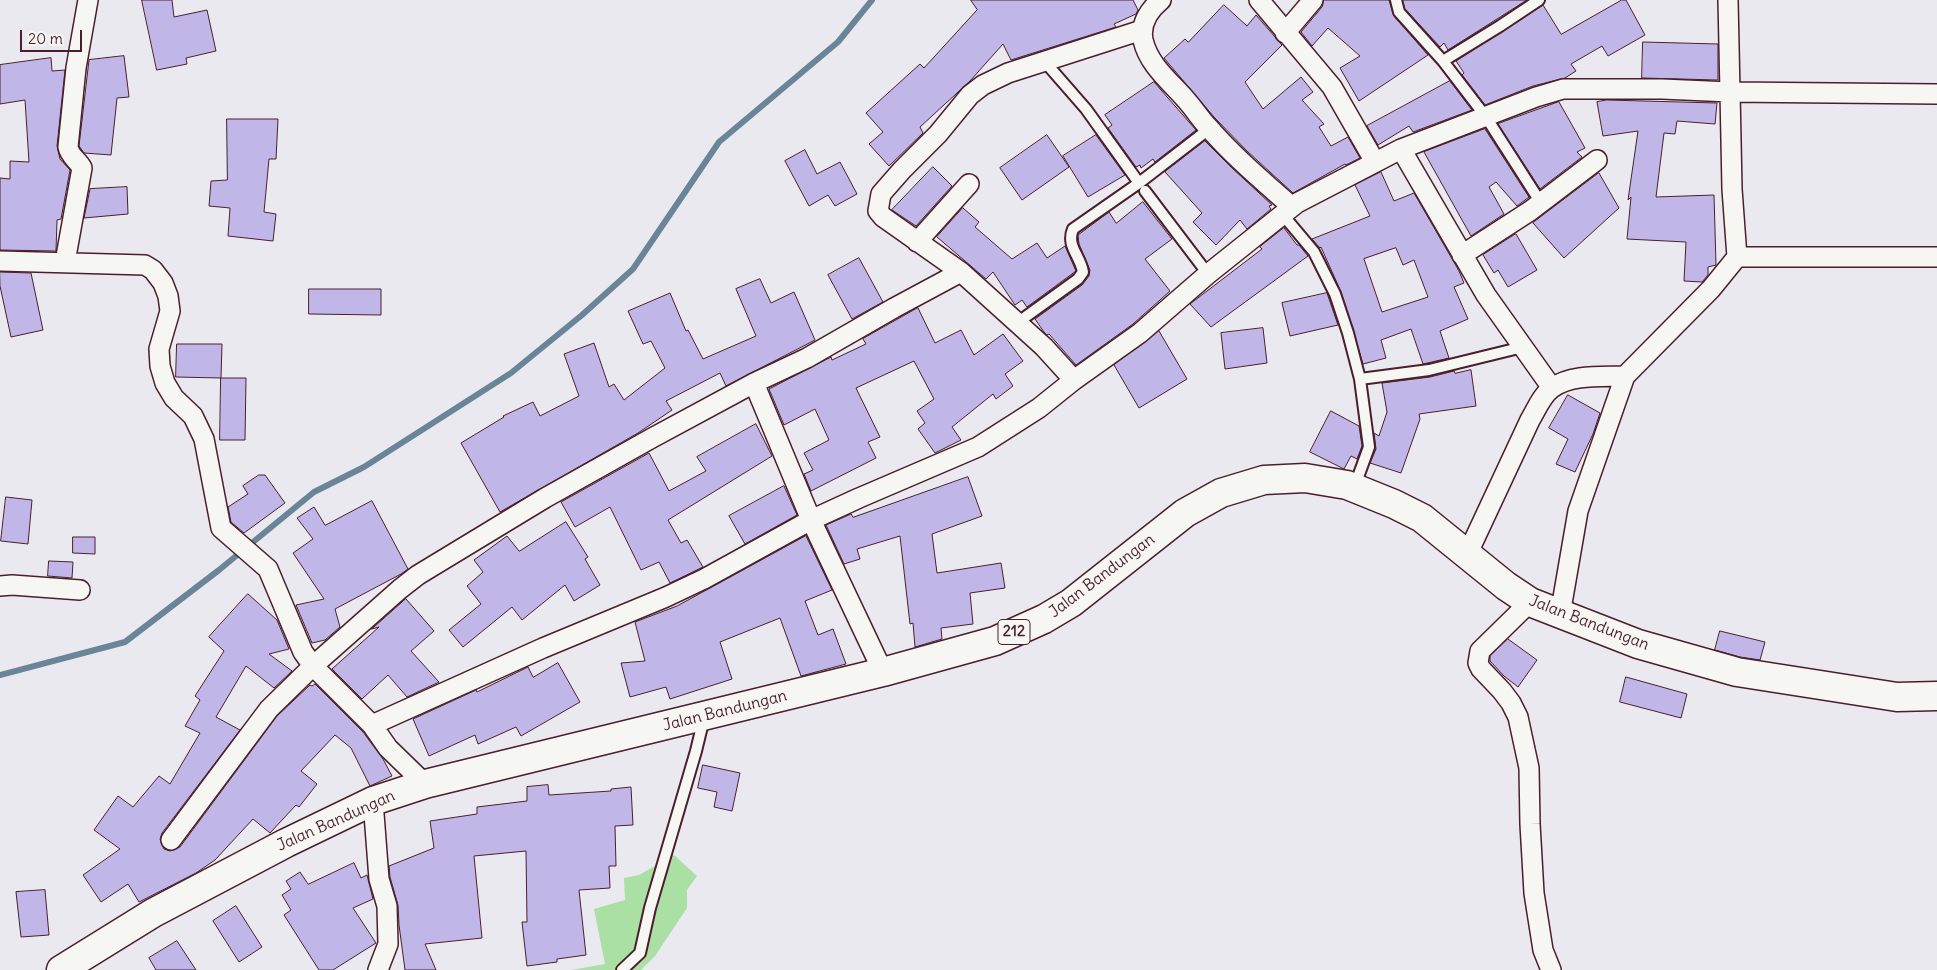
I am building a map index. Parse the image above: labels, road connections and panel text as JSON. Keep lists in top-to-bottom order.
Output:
{
  "streets": {
    "main road": ["Jalan Bandungan", "212"]
  },
  "scale_bar": "20 m"
}
